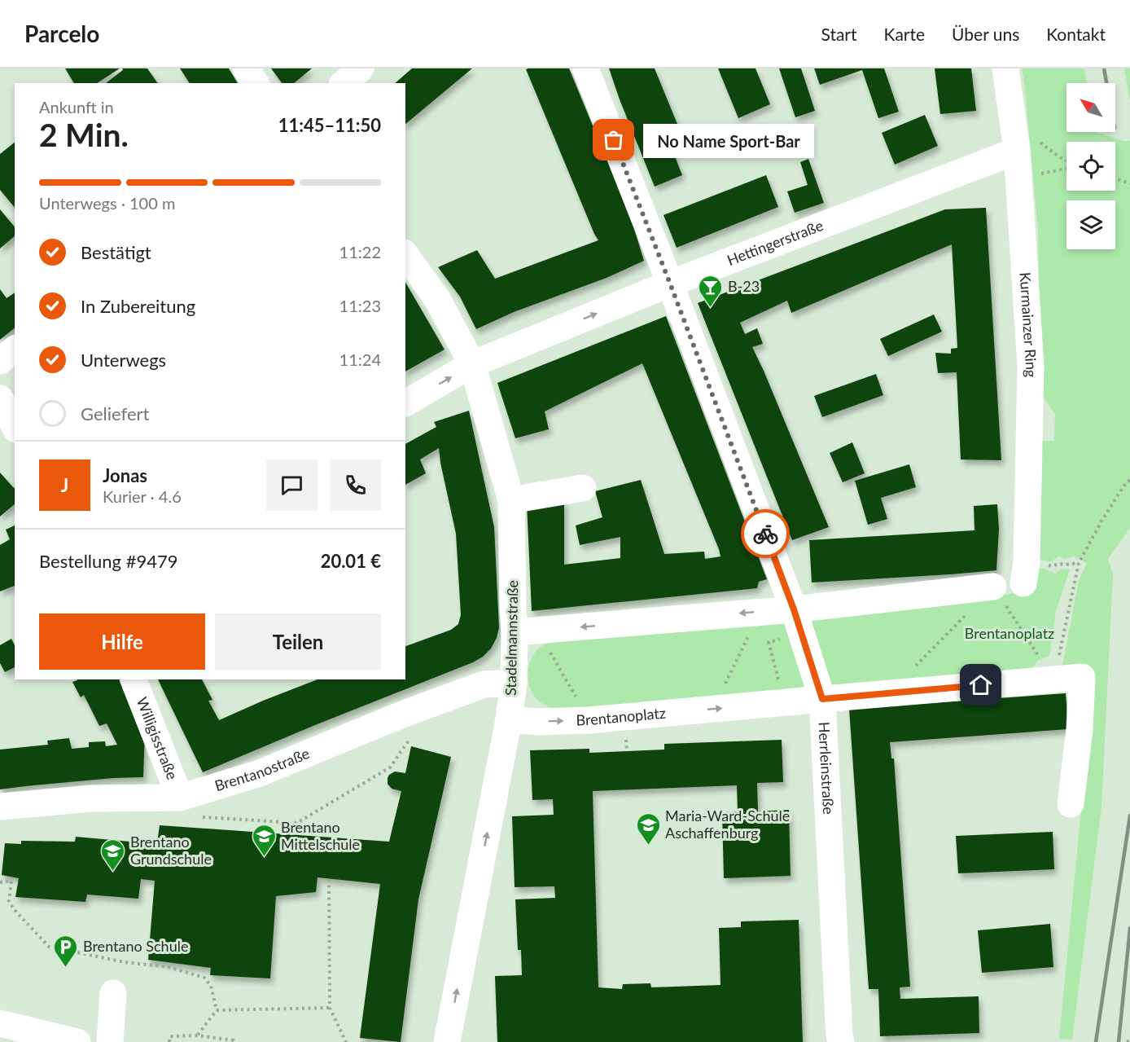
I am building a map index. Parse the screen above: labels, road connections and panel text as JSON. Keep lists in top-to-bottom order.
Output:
{
  "streets": {
    "street": [
      "Hettingerstraße",
      "Kurmainzer Ring",
      "Stadelmannstraße",
      "Brentanoplatz",
      "Willigisstraße",
      "Herrleinstraße",
      "Brentanostraße"
    ]
  },
  "crossings": [
    ["Hettingerstraße", "Kurmainzer Ring"],
    ["Hettingerstraße", "Stadelmannstraße"],
    ["Hettingerstraße", "Herrleinstraße"],
    ["Stadelmannstraße", "Brentanoplatz"],
    ["Stadelmannstraße", "Brentanostraße"],
    ["Brentanoplatz", "Herrleinstraße"],
    ["Willigisstraße", "Brentanostraße"]
  ],
  "one_way": ["Hettingerstraße", "Stadelmannstraße"],
  "parks": ["Brentanoplatz"],
  "places": {
    "other": ["No Name Sport-Bar"],
    "bar": ["B-23"],
    "school or university": ["Maria-Ward-Schule Aschaffenburg", "Brentano Mittelschule", "Brentano Grundschule"],
    "parking": ["Brentano Schule"]
  },
  "north": "top left",
  "page": {
    "header": "Parcelo",
    "nav": [
      "Start",
      "Karte",
      "Über uns",
      "Kontakt"
    ],
    "heading": ["2 Min.", "Ankunft in", "11:45–11:50"],
    "panel": [
      "Jonas",
      "Kurier · 4.6",
      "Bestellung #9479",
      "20.01 €"
    ],
    "bubble": "No Name Sport-Bar",
    "bar": "Unterwegs · 100 m",
    "list": [
      ["Bestätigt", "11:22"],
      ["In Zubereitung", "11:23"],
      ["Unterwegs", "11:24"],
      "Geliefert"
    ],
    "round": "J",
    "buttons": ["Hilfe", "Teilen"]
  }
}
